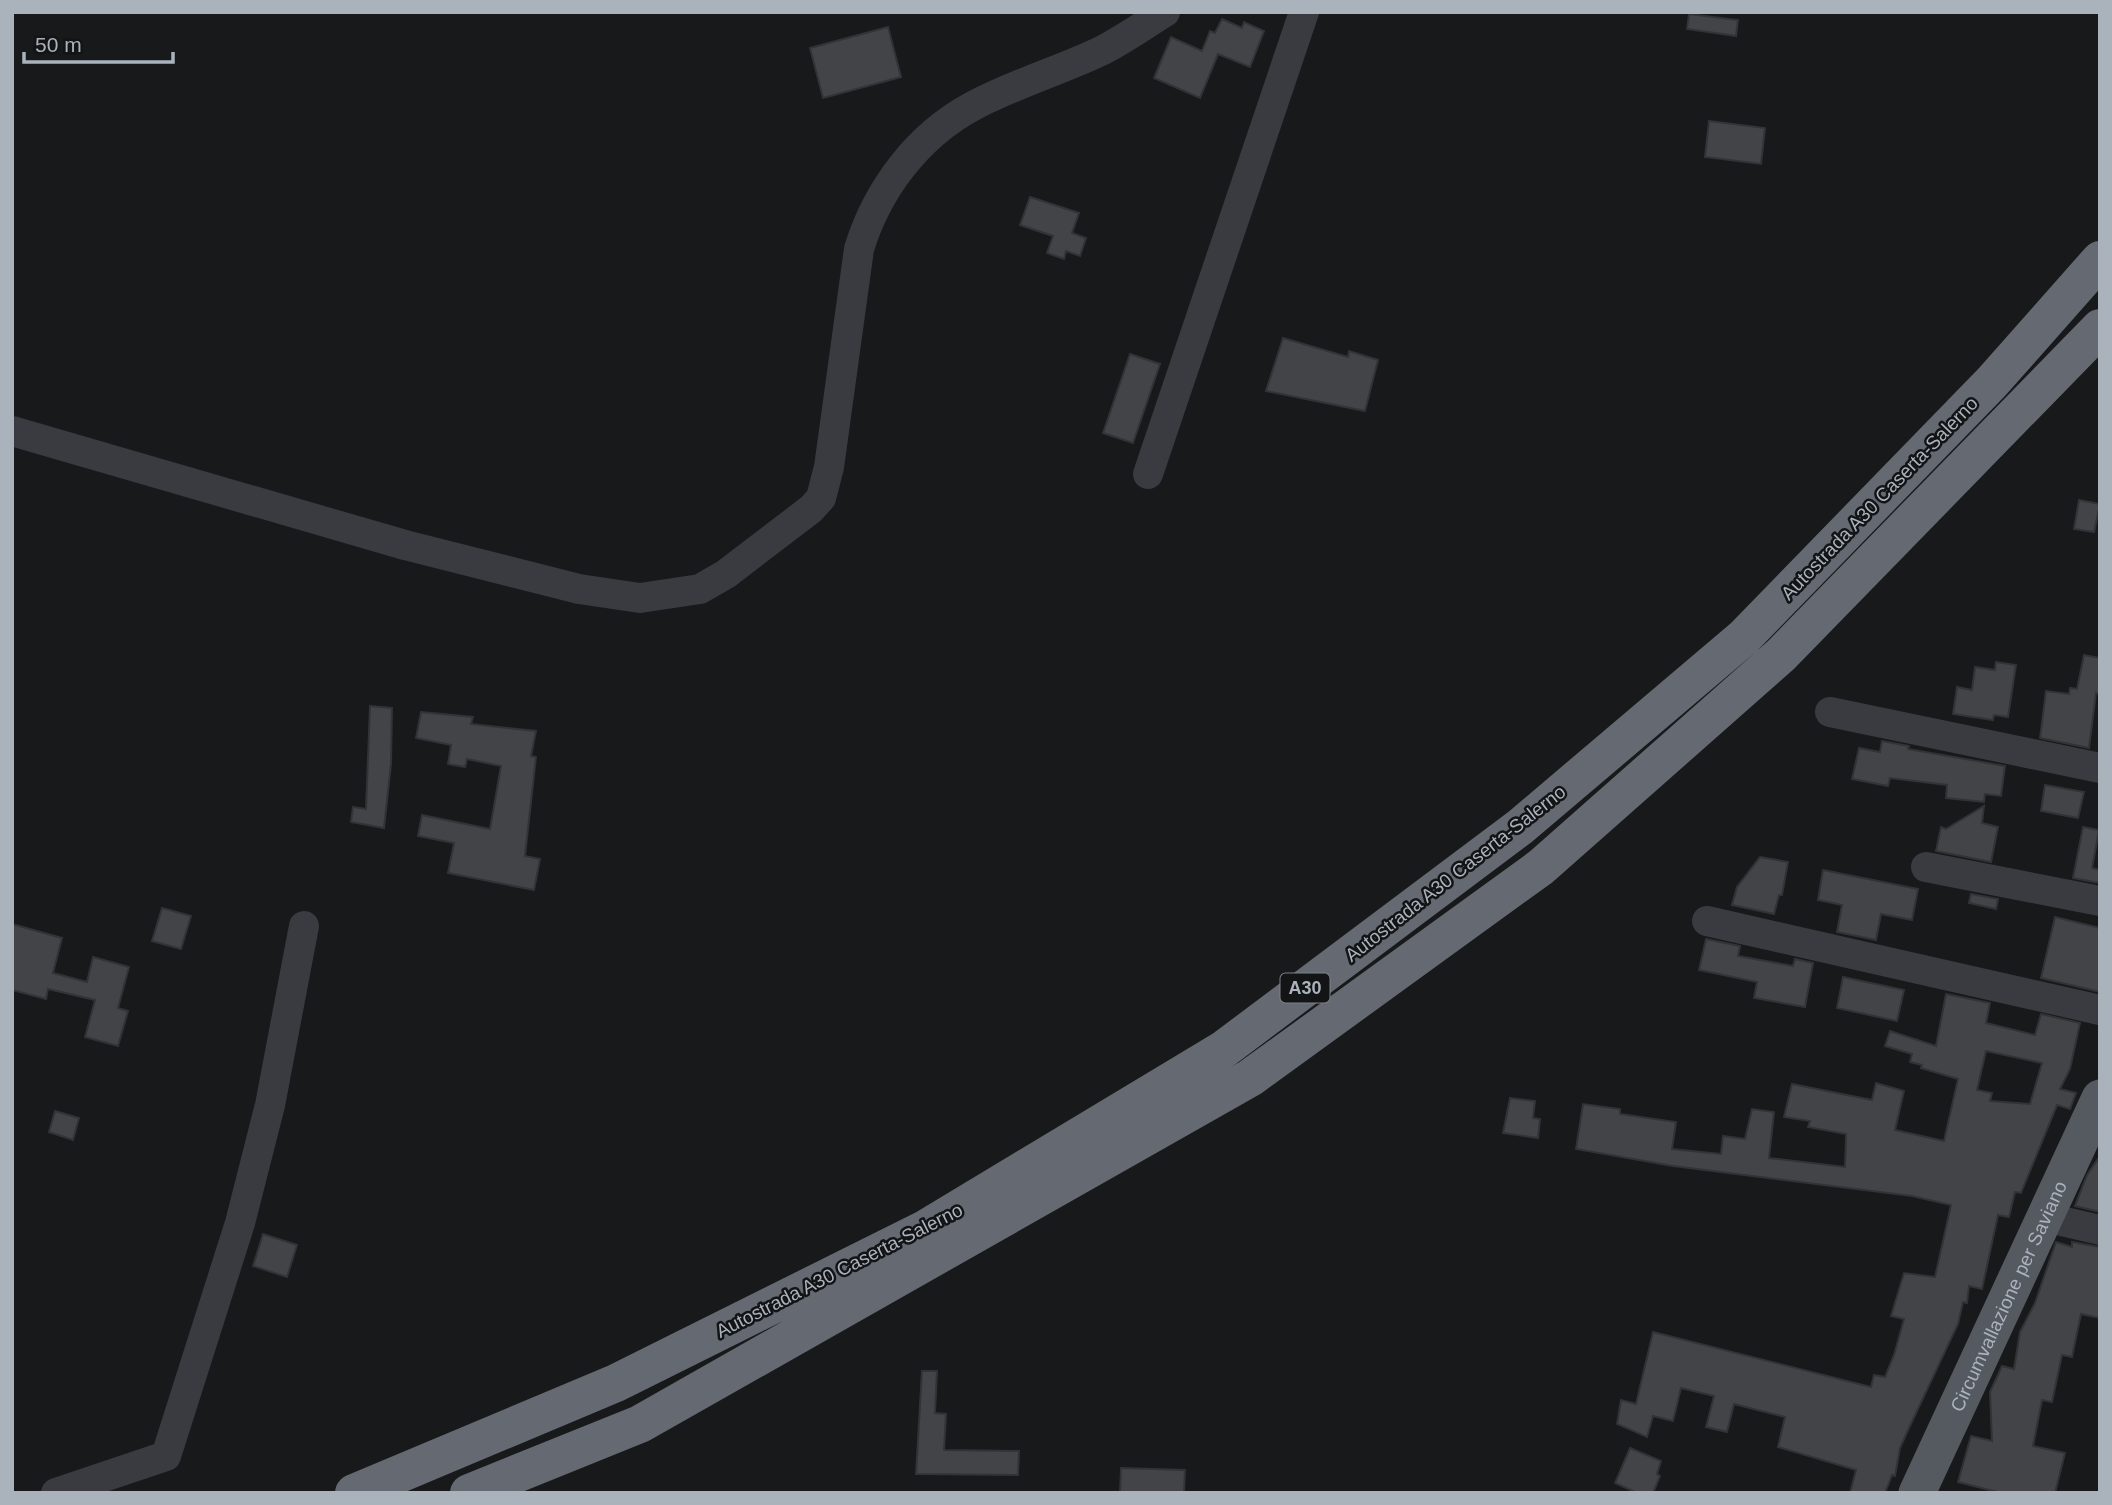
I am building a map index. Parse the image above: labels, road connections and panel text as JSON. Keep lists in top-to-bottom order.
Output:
{
  "streets": {
    "highway": ["Autostrada A30 Caserta-Salerno", "A30"],
    "main road": ["Circumvallazione per Saviano"]
  },
  "scale_bar": "50 m"
}
